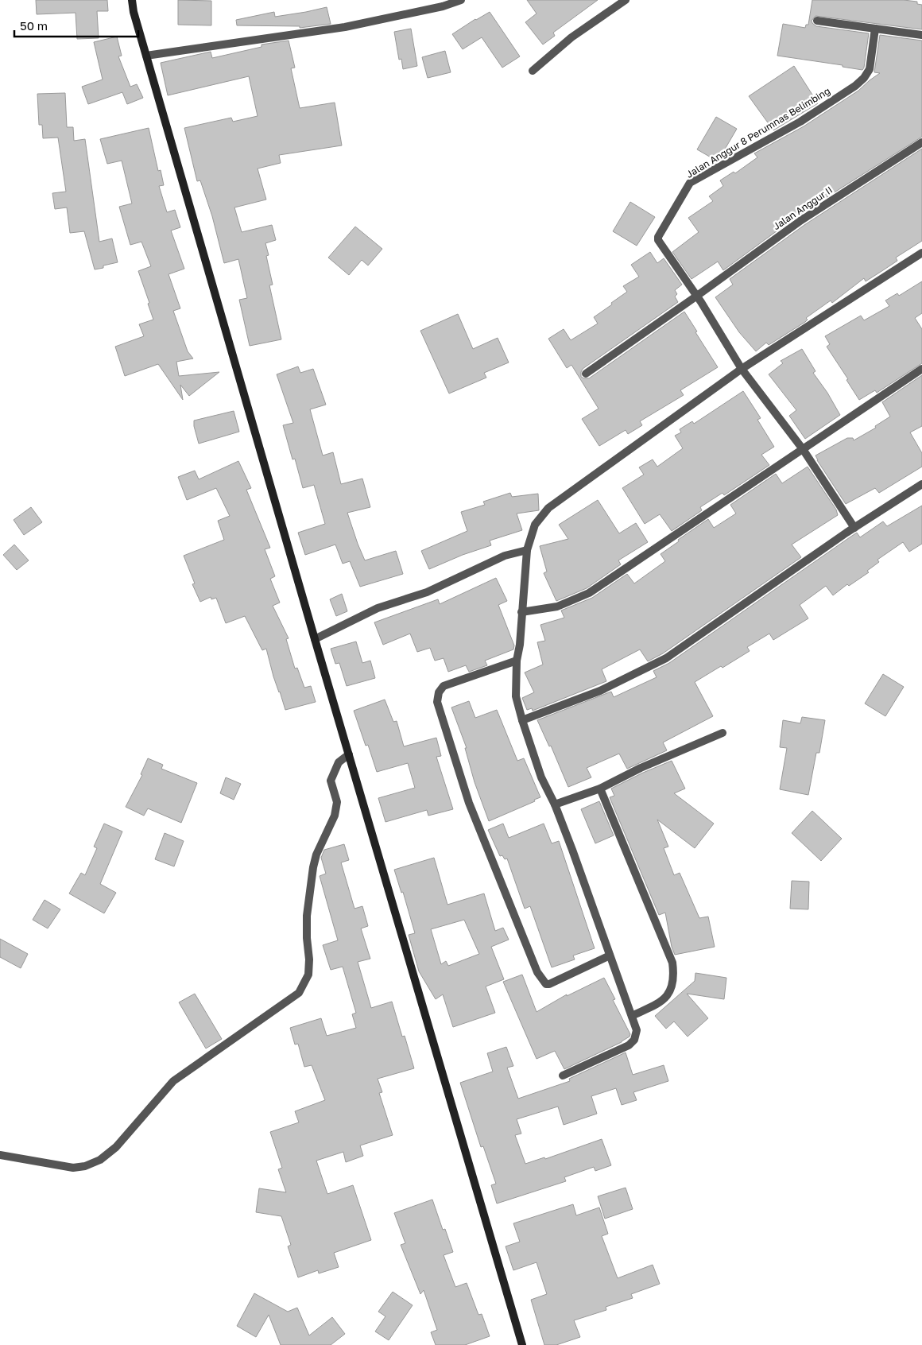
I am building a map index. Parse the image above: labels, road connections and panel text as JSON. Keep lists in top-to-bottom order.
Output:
{
  "streets": {
    "street": ["Jalan Anggur 8 Perumnas Belimbing", "Jalan Anggur II"]
  },
  "crossings": [
    ["Jalan Anggur 8 Perumnas Belimbing", "Jalan Anggur II"]
  ],
  "scale_bar": "50 m"
}
